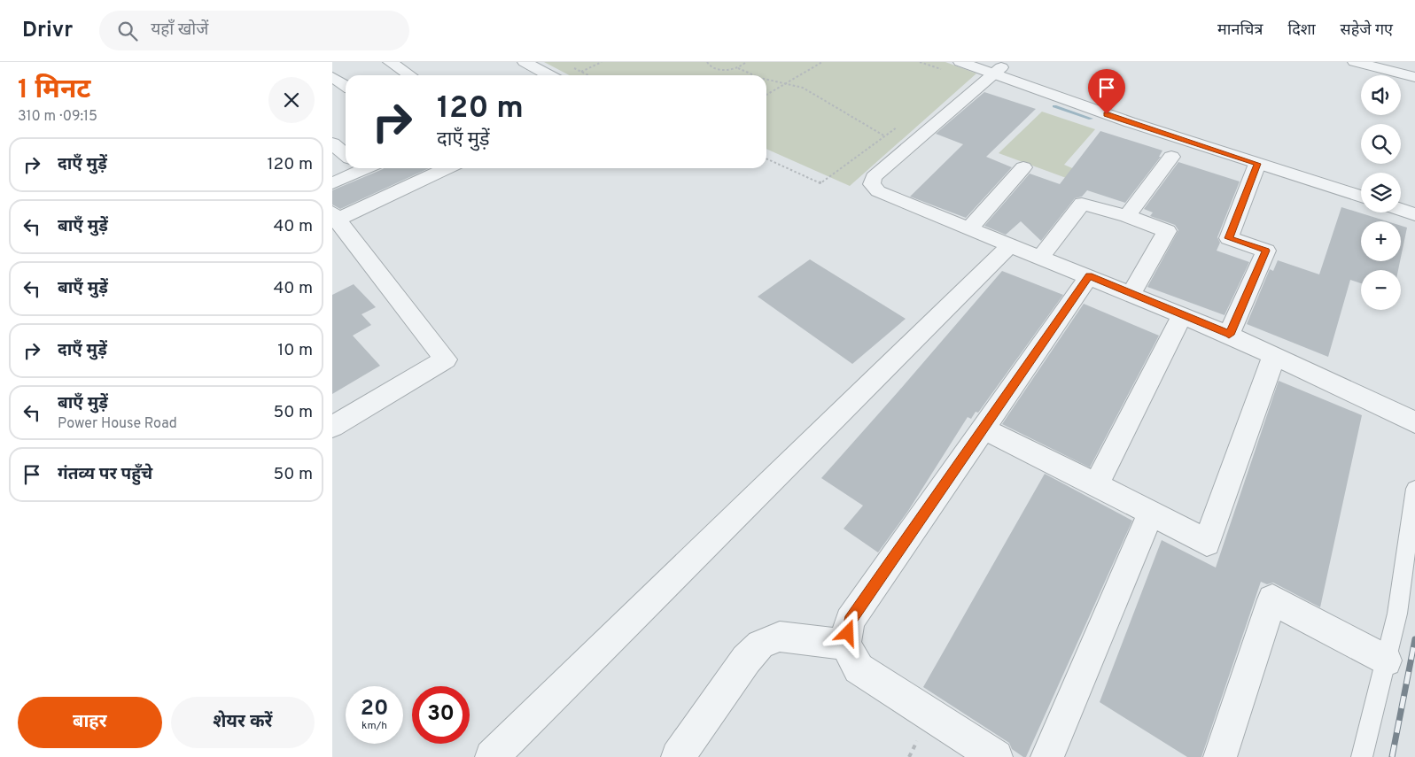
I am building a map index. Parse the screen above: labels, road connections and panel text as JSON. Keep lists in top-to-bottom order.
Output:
{
  "page": {
    "header": "Drivr",
    "search": "यहाँ खोजें",
    "nav": ["मानचित्र", "दिशा", "सहेजे गए"],
    "heading": ["1 मिनट", "310 m · 09:15"],
    "map_buttons": ["+", "−"],
    "turn": ["120 m", "दाएँ मुड़ें"],
    "list": [
      {
        "name": "दाएँ मुड़ें",
        "value": "120 m"
      },
      {
        "name": "बाएँ मुड़ें",
        "value": "40 m"
      },
      {
        "name": "बाएँ मुड़ें",
        "value": "40 m"
      },
      {
        "name": "दाएँ मुड़ें",
        "value": "10 m"
      },
      {
        "name": "बाएँ मुड़ें",
        "note": "Power House Road",
        "value": "50 m"
      },
      {
        "name": "गंतव्य पर पहुँचे",
        "value": "50 m"
      }
    ],
    "speed": "20 km/h",
    "limit": "30",
    "buttons": ["बाहर", "शेयर करें"]
  }
}
